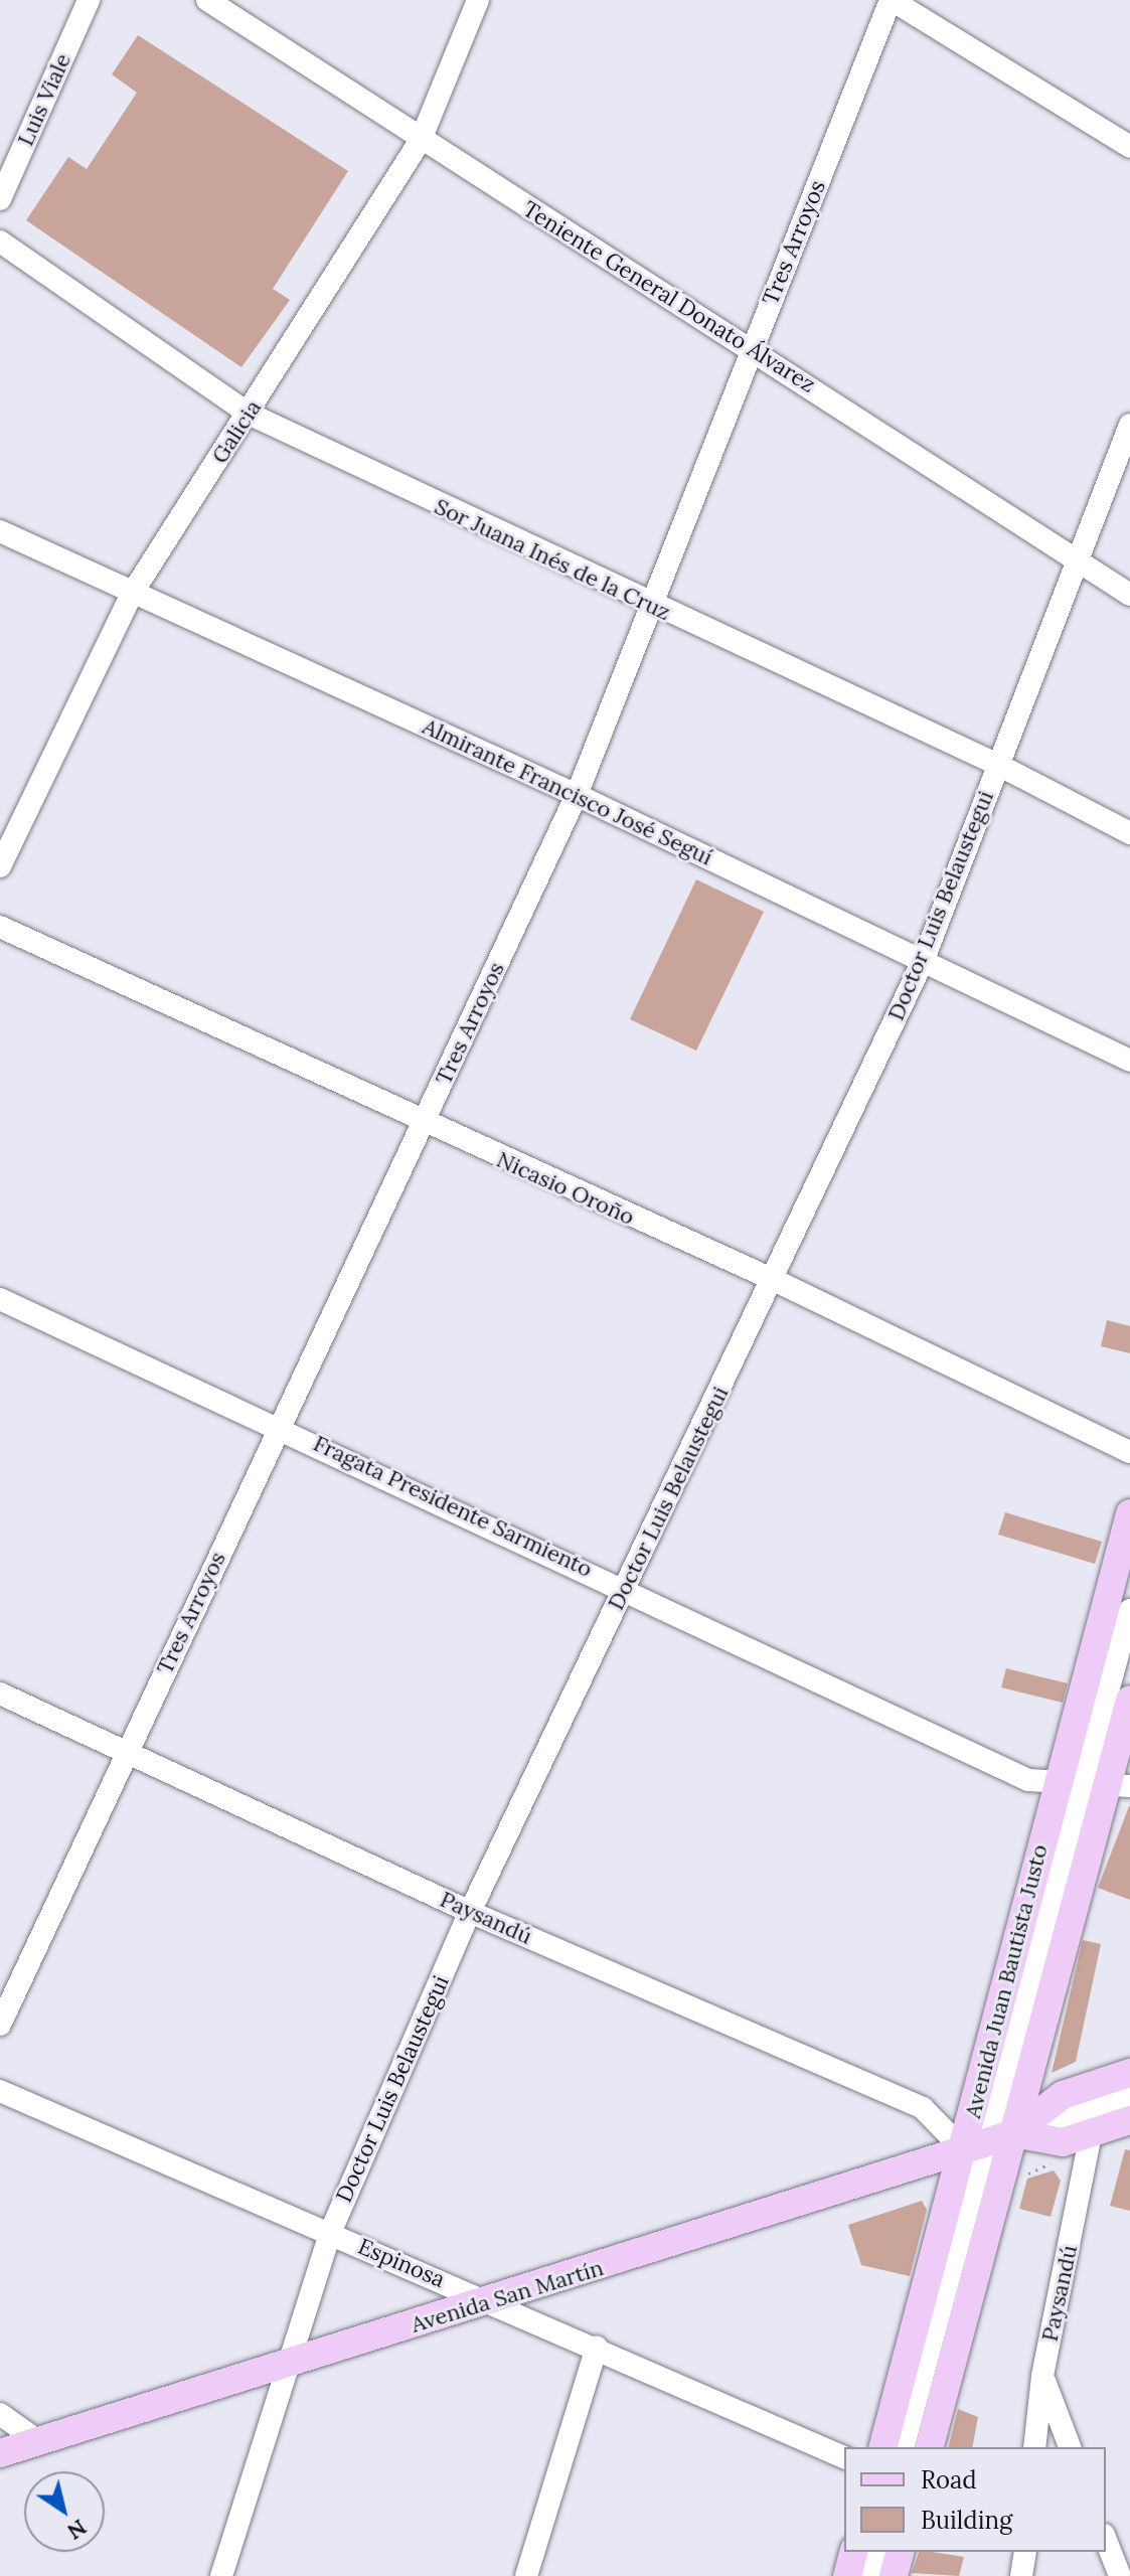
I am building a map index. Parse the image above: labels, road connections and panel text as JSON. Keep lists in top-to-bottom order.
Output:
{
  "streets": {
    "main road": ["Avenida Juan Bautista Justo", "Avenida San Martín"],
    "street": [
      "Luis Viale",
      "Tres Arroyos",
      "Teniente General Donato Álvarez",
      "Galicia",
      "Sor Juana Inés de la Cruz",
      "Almirante Francisco José Seguí",
      "Doctor Luis Belaustegui",
      "Nicasio Oroño",
      "Fragata Presidente Sarmiento",
      "Paysandú",
      "Espinosa"
    ]
  },
  "crossings": [
    ["Tres Arroyos", "Teniente General Donato Álvarez"],
    ["Tres Arroyos", "Sor Juana Inés de la Cruz"],
    ["Tres Arroyos", "Almirante Francisco José Seguí"],
    ["Tres Arroyos", "Nicasio Oroño"],
    ["Tres Arroyos", "Fragata Presidente Sarmiento"],
    ["Tres Arroyos", "Paysandú"],
    ["Teniente General Donato Álvarez", "Galicia"],
    ["Teniente General Donato Álvarez", "Doctor Luis Belaustegui"],
    ["Galicia", "Sor Juana Inés de la Cruz"],
    ["Galicia", "Almirante Francisco José Seguí"],
    ["Sor Juana Inés de la Cruz", "Doctor Luis Belaustegui"],
    ["Almirante Francisco José Seguí", "Doctor Luis Belaustegui"],
    ["Doctor Luis Belaustegui", "Nicasio Oroño"],
    ["Doctor Luis Belaustegui", "Fragata Presidente Sarmiento"],
    ["Doctor Luis Belaustegui", "Paysandú"],
    ["Doctor Luis Belaustegui", "Espinosa"],
    ["Doctor Luis Belaustegui", "Avenida San Martín"],
    ["Fragata Presidente Sarmiento", "Avenida Juan Bautista Justo"],
    ["Paysandú", "Avenida Juan Bautista Justo"],
    ["Paysandú", "Avenida San Martín"],
    ["Avenida Juan Bautista Justo", "Avenida San Martín"],
    ["Espinosa", "Avenida San Martín"]
  ],
  "legend": ["Road", "Building"],
  "north": "bottom right"
}
